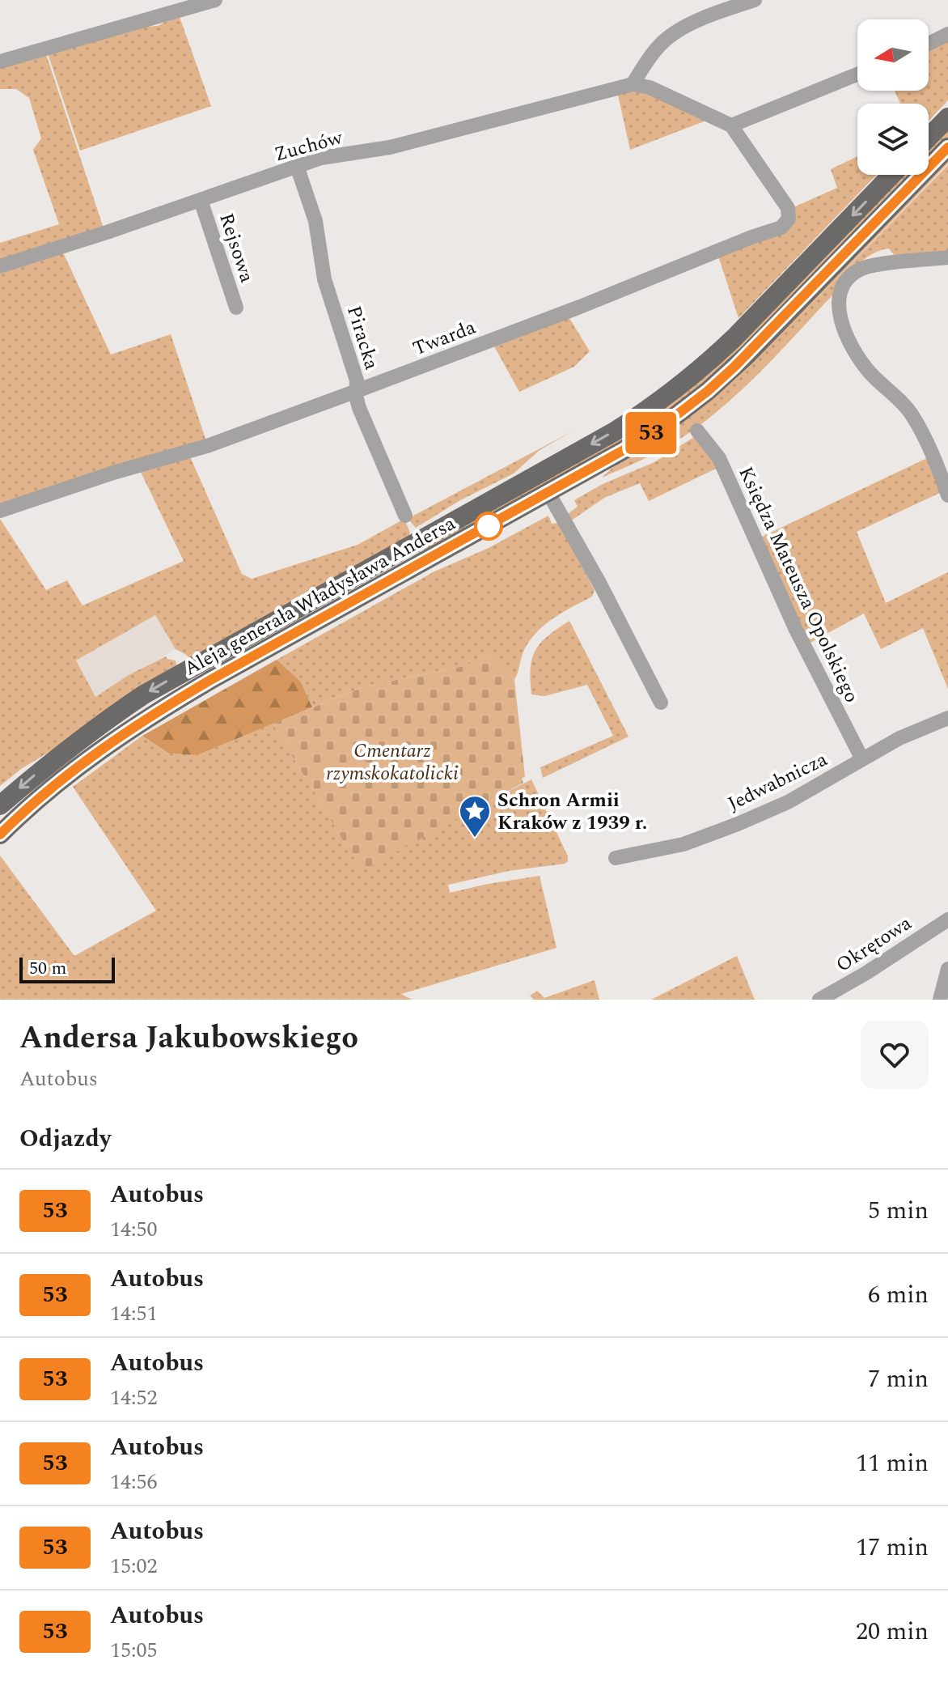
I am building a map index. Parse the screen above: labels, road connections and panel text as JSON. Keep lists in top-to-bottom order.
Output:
{
  "streets": {
    "main road": ["Aleja generała Władysława Andersa"],
    "street": [
      "Zuchów",
      "Rejsowa",
      "Piracka",
      "Twarda",
      "Księdza Mateusza Opolskiego",
      "Jedwabnicza",
      "Okrętowa"
    ]
  },
  "crossings": [
    ["Zuchów", "Rejsowa"],
    ["Zuchów", "Piracka"],
    ["Piracka", "Twarda"],
    ["Księdza Mateusza Opolskiego", "Jedwabnicza"]
  ],
  "parks": ["Cmentarz rzymskokatolicki"],
  "places": {
    "place": ["Schron Armii Kraków z 1939 r."]
  },
  "lines": ["bus line 53"],
  "scale_bar": "50 m",
  "north": "left",
  "page": {
    "on_map": "53",
    "scale": "50 m",
    "heading": [
      ["Andersa Jakubowskiego", "Autobus"],
      "Odjazdy"
    ],
    "list": [
      {
        "mark": "53",
        "name": "Autobus",
        "note": "14:50",
        "value": "5 min"
      },
      {
        "mark": "53",
        "name": "Autobus",
        "note": "14:51",
        "value": "6 min"
      },
      {
        "mark": "53",
        "name": "Autobus",
        "note": "14:52",
        "value": "7 min"
      },
      {
        "mark": "53",
        "name": "Autobus",
        "note": "14:56",
        "value": "11 min"
      },
      {
        "mark": "53",
        "name": "Autobus",
        "note": "15:02",
        "value": "17 min"
      },
      {
        "mark": "53",
        "name": "Autobus",
        "note": "15:05",
        "value": "20 min"
      }
    ]
  }
}
